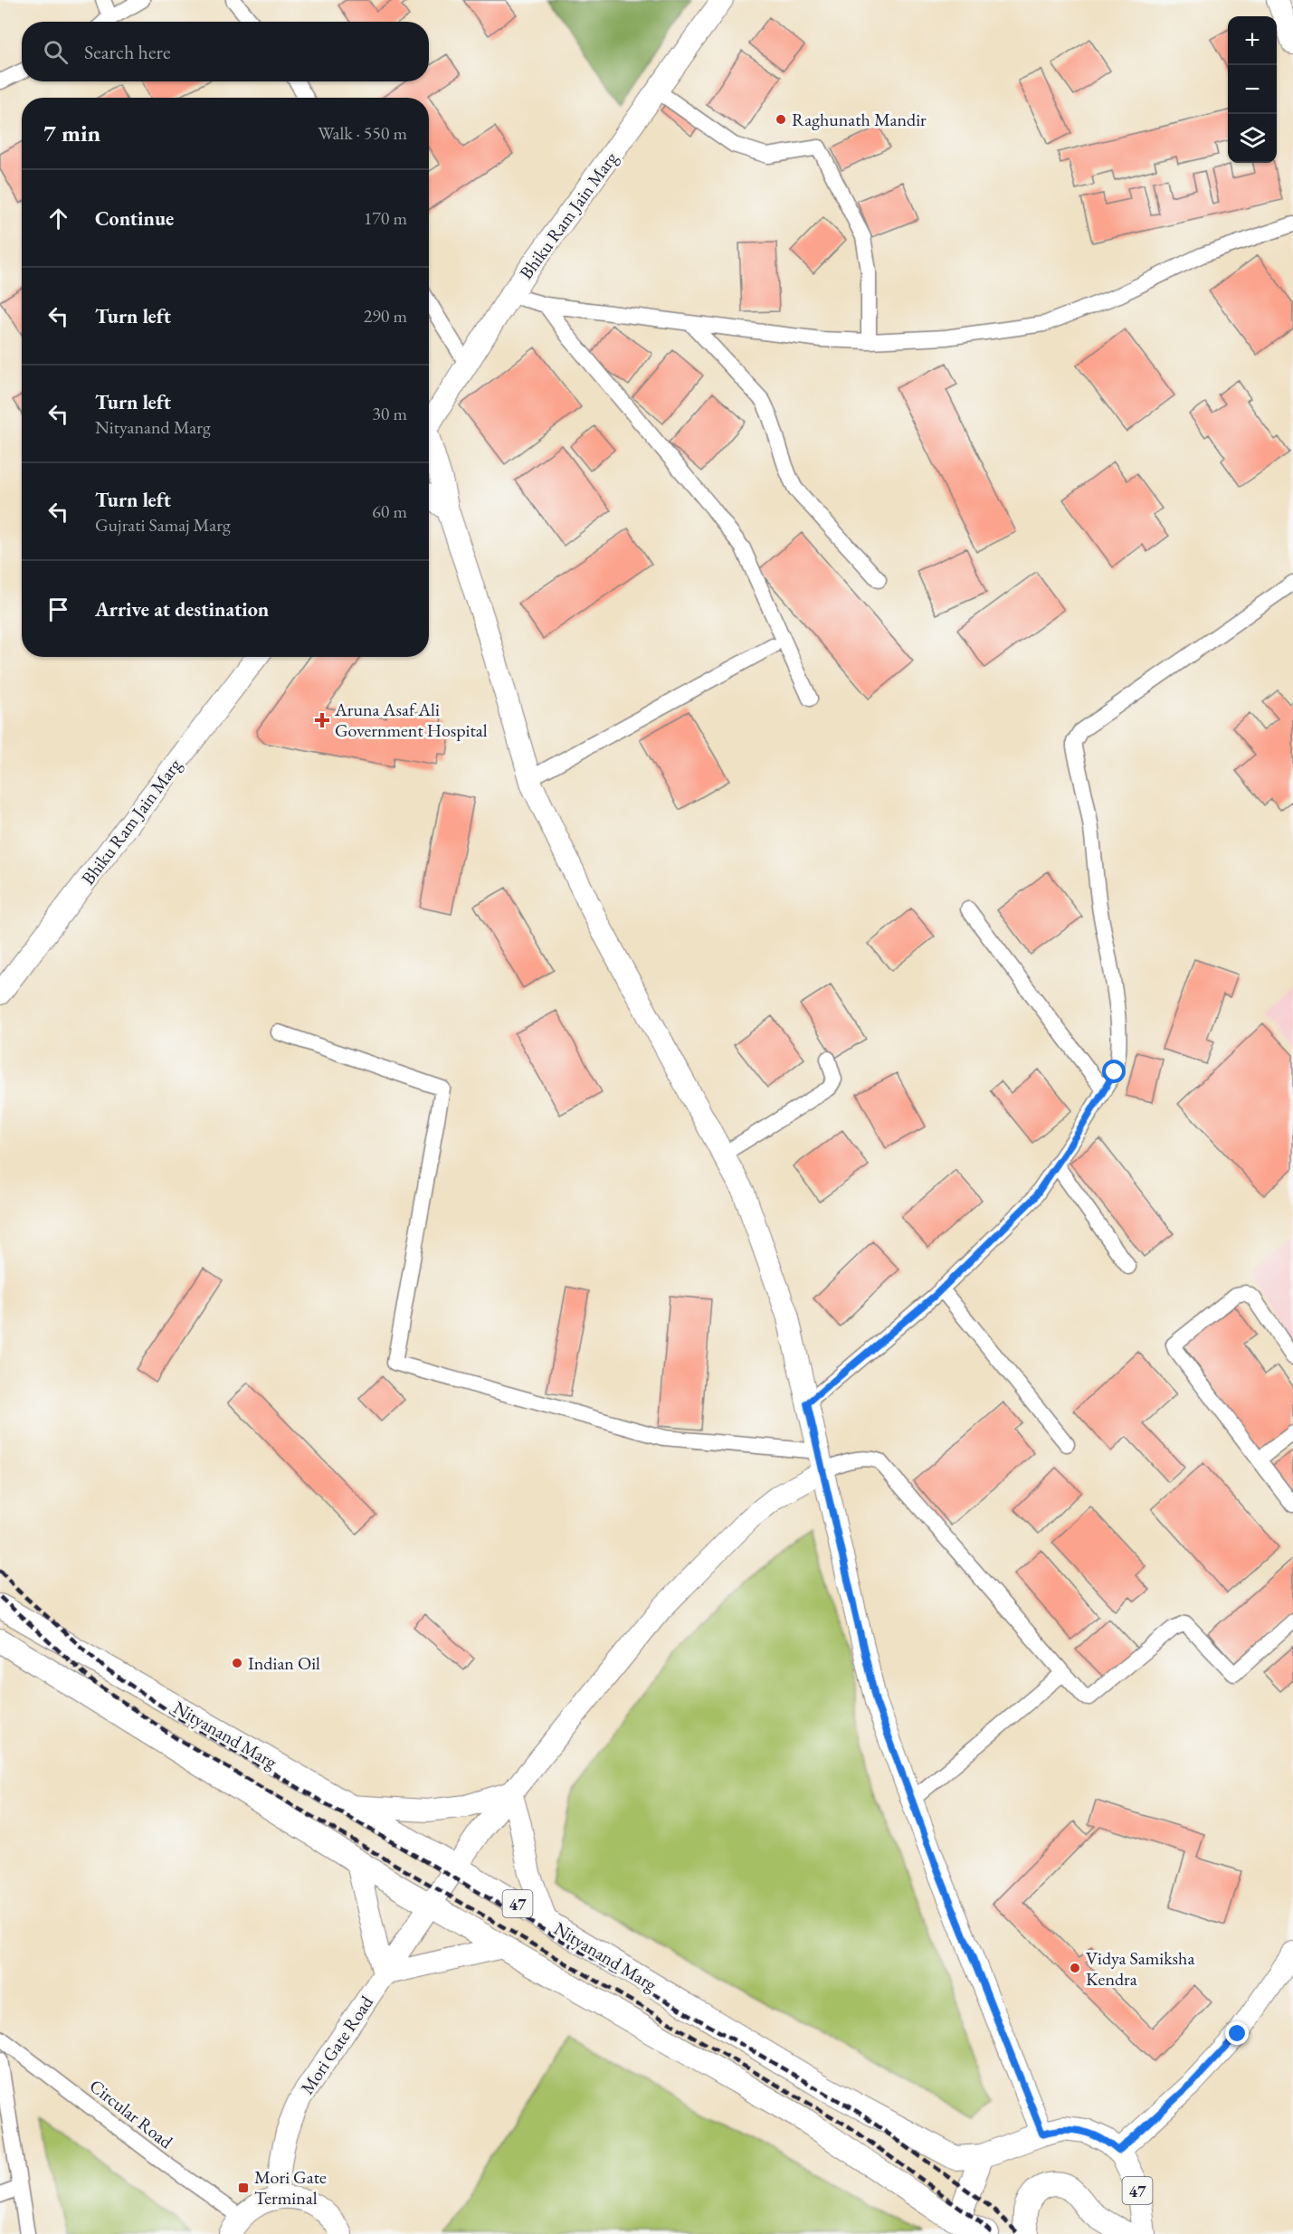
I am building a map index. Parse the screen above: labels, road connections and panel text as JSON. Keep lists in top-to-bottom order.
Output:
{
  "streets": {
    "main road": ["Nityanand Marg", "47"],
    "street": ["Bhiku Ram Jain Marg", "Mori Gate Road", "Circular Road"]
  },
  "crossings": [
    ["Nityanand Marg", "Mori Gate Road"]
  ],
  "places": {
    "other": ["Raghunath Mandir", "Indian Oil", "Vidya Samiksha Kendra"],
    "health": ["Aruna Asaf Ali Government Hospital"],
    "transit": ["Mori Gate Terminal"]
  },
  "page": {
    "map_buttons": ["+", "−"],
    "search": "Search here",
    "heading": ["7 min", "Walk · 550 m"],
    "list": [
      ["Continue", "170 m"],
      ["Turn left", "290 m"],
      ["Turn left", "Nityanand Marg", "30 m"],
      ["Turn left", "Gujrati Samaj Marg", "60 m"],
      "Arrive at destination"
    ]
  }
}
